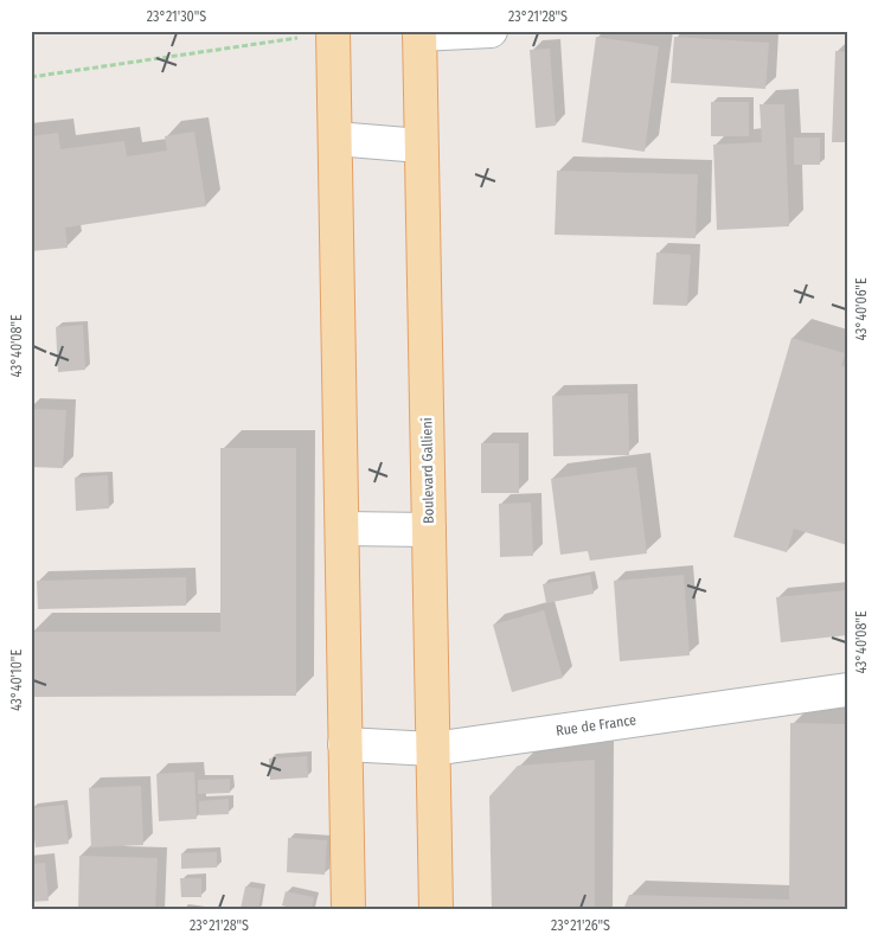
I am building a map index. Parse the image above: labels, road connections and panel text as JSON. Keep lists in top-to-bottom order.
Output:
{
  "streets": {
    "main road": ["Boulevard Gallieni"],
    "street": ["Rue de France"]
  },
  "crossings": [
    ["Boulevard Gallieni", "Rue de France"]
  ],
  "coordinates": [
    "23°21'30\"S",
    "23°21'28\"S",
    "43°40'06\"E",
    "43°40'08\"E",
    "43°40'10\"E",
    "23°21'26\"S"
  ]
}
